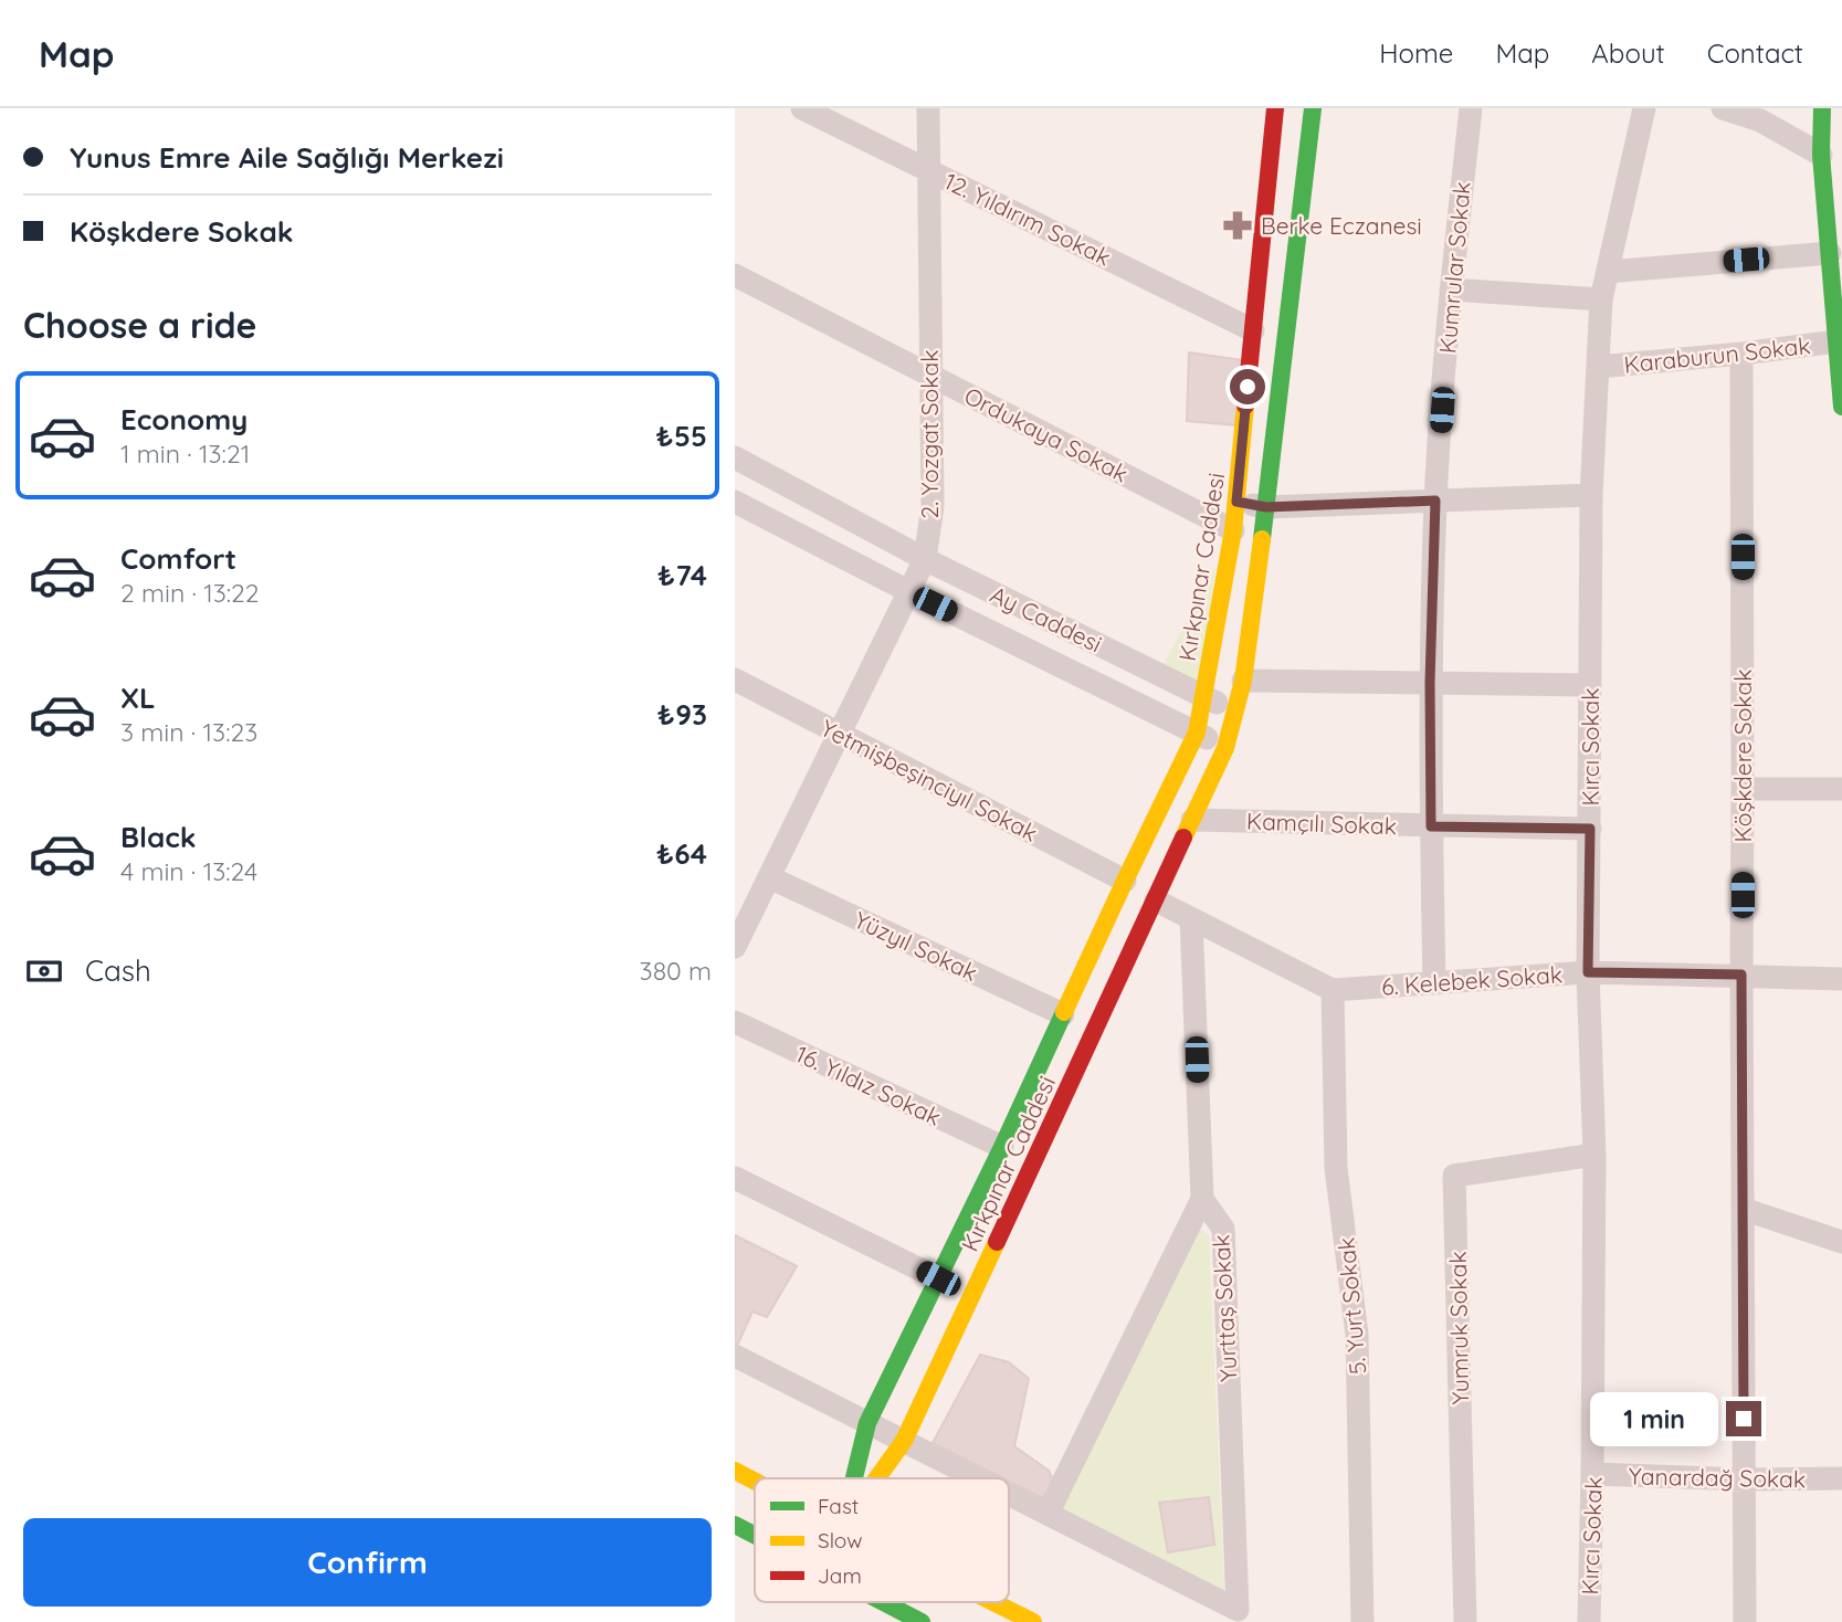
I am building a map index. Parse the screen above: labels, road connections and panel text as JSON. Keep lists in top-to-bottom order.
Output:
{
  "streets": {
    "main road": ["Kırkpınar Caddesi"],
    "street": [
      "12. Yıldırım Sokak",
      "Kumrular Sokak",
      "Karaburun Sokak",
      "2. Yozgat Sokak",
      "Ordukaya Sokak",
      "Ay Caddesi",
      "Kırcı Sokak",
      "Köşkdere Sokak",
      "Yetmişbeşinciyıl Sokak",
      "Kamçılı Sokak",
      "Yüzyıl Sokak",
      "6. Kelebek Sokak",
      "16. Yıldız Sokak",
      "5. Yurt Sokak",
      "Yurttaş Sokak",
      "Yumruk Sokak",
      "Yanardağ Sokak"
    ]
  },
  "crossings": [
    ["12. Yıldırım Sokak", "2. Yozgat Sokak"],
    ["12. Yıldırım Sokak", "Kırkpınar Caddesi"],
    ["Kumrular Sokak", "Kamçılı Sokak"],
    ["Kumrular Sokak", "6. Kelebek Sokak"],
    ["Karaburun Sokak", "Kırcı Sokak"],
    ["Karaburun Sokak", "Köşkdere Sokak"],
    ["2. Yozgat Sokak", "Ordukaya Sokak"],
    ["2. Yozgat Sokak", "Ay Caddesi"],
    ["2. Yozgat Sokak", "Yetmişbeşinciyıl Sokak"],
    ["2. Yozgat Sokak", "Yüzyıl Sokak"],
    ["Ordukaya Sokak", "Kırkpınar Caddesi"],
    ["Kırkpınar Caddesi", "Ay Caddesi"],
    ["Kırkpınar Caddesi", "Yetmişbeşinciyıl Sokak"],
    ["Kırkpınar Caddesi", "Kamçılı Sokak"],
    ["Kırkpınar Caddesi", "Yüzyıl Sokak"],
    ["Kırkpınar Caddesi", "16. Yıldız Sokak"],
    ["Kırcı Sokak", "Kamçılı Sokak"],
    ["Kırcı Sokak", "6. Kelebek Sokak"],
    ["Kırcı Sokak", "Yumruk Sokak"],
    ["Kırcı Sokak", "Yanardağ Sokak"],
    ["Köşkdere Sokak", "6. Kelebek Sokak"],
    ["Köşkdere Sokak", "Yanardağ Sokak"],
    ["6. Kelebek Sokak", "5. Yurt Sokak"]
  ],
  "places": {
    "pharmacy": ["Berke Eczanesi"]
  },
  "legend": ["Fast", "Slow", "Jam"],
  "page": {
    "header": "Map",
    "nav": [
      "Home",
      "Map",
      "About",
      "Contact"
    ],
    "banner": ["Yunus Emre Aile Sağlığı Merkezi", "Köşkdere Sokak"],
    "heading": "Choose a ride",
    "list": [
      {
        "name": "Economy",
        "note": "1 min · 13:21",
        "value": "₺55"
      },
      {
        "name": "Comfort",
        "note": "2 min · 13:22",
        "value": "₺74"
      },
      {
        "name": "XL",
        "note": "3 min · 13:23",
        "value": "₺93"
      },
      {
        "name": "Black",
        "note": "4 min · 13:24",
        "value": "₺64"
      }
    ],
    "pay": ["Cash", "380 m"],
    "bubble": "1 min",
    "buttons": "Confirm"
  }
}
